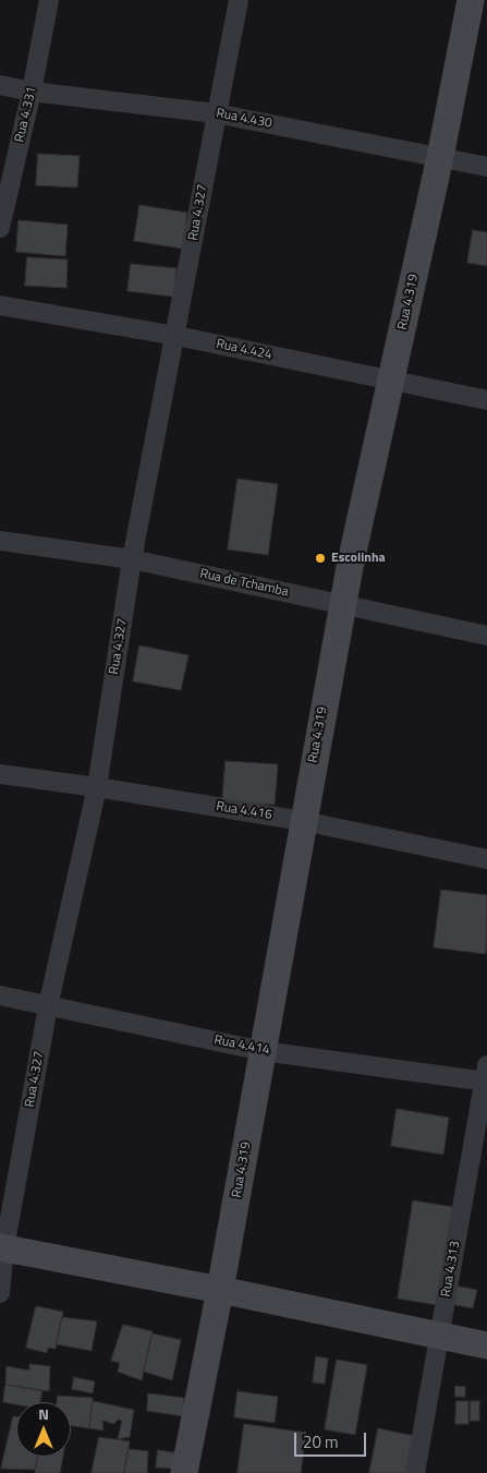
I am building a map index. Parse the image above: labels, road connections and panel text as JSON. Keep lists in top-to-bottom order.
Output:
{
  "streets": {
    "street": [
      "Rua 4.331",
      "Rua 4.430",
      "Rua 4.327",
      "Rua 4.319",
      "Rua 4.424",
      "Rua de Tchamba",
      "Rua 4.416",
      "Rua 4.414",
      "Rua 4.313"
    ]
  },
  "crossings": [
    ["Rua 4.331", "Rua 4.430"],
    ["Rua 4.430", "Rua 4.327"],
    ["Rua 4.430", "Rua 4.319"],
    ["Rua 4.327", "Rua 4.424"],
    ["Rua 4.327", "Rua de Tchamba"],
    ["Rua 4.327", "Rua 4.416"],
    ["Rua 4.327", "Rua 4.414"],
    ["Rua 4.319", "Rua 4.424"],
    ["Rua 4.319", "Rua de Tchamba"],
    ["Rua 4.319", "Rua 4.416"],
    ["Rua 4.319", "Rua 4.414"],
    ["Rua 4.414", "Rua 4.313"]
  ],
  "places": ["Escolinha"],
  "scale_bar": "20 m",
  "north": "top"
}
